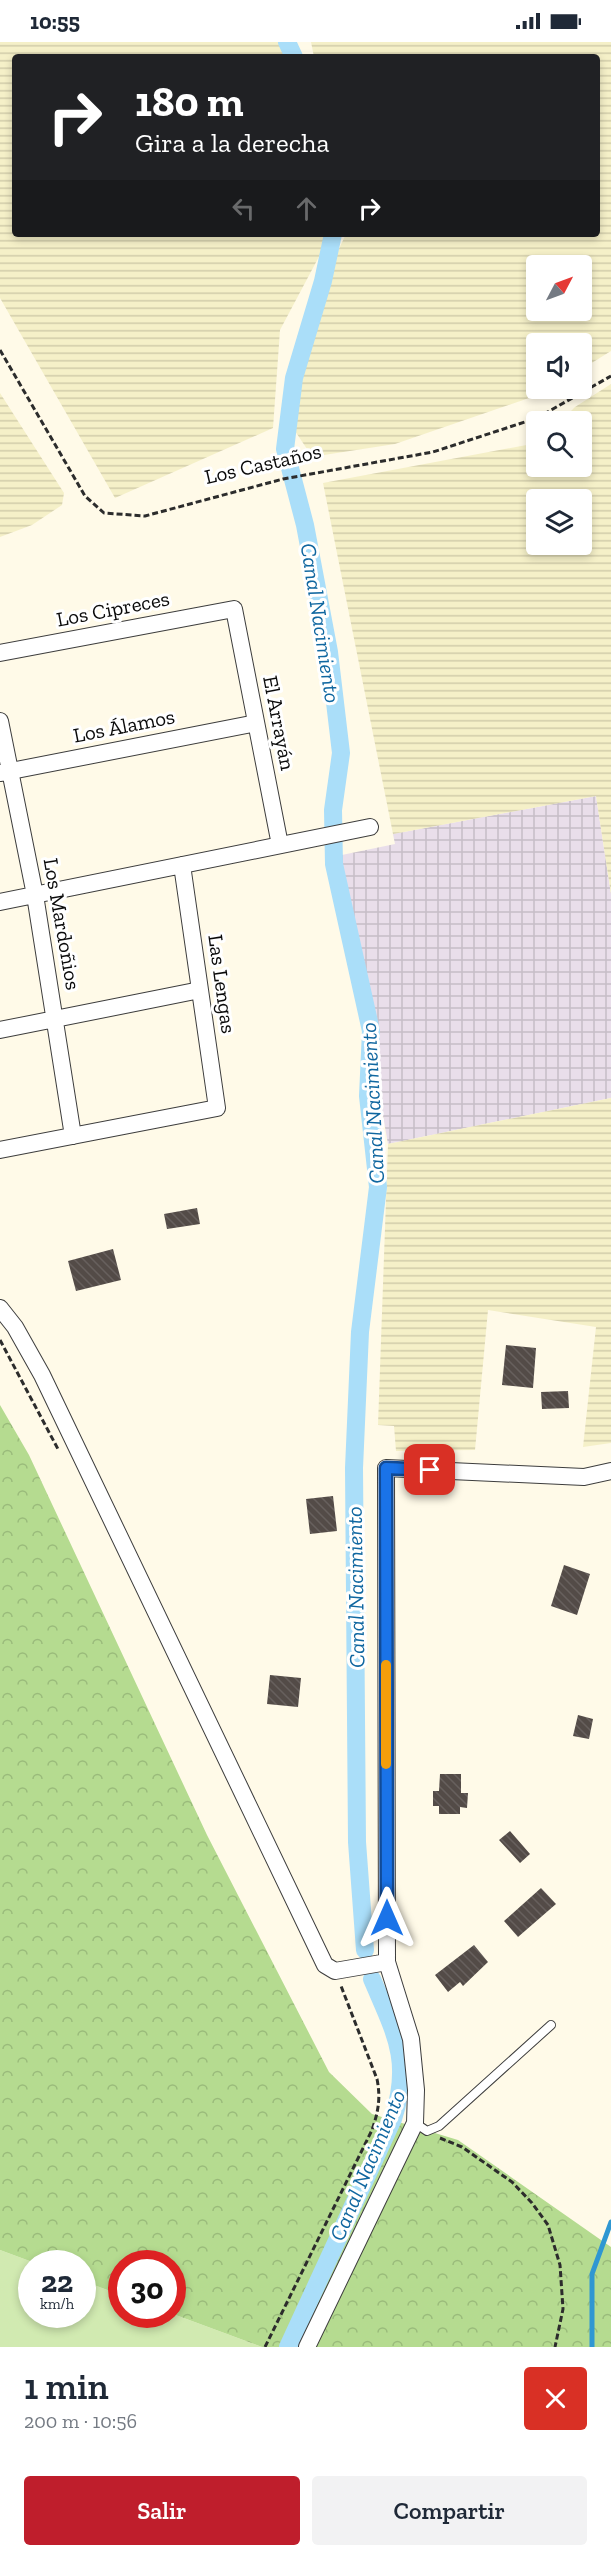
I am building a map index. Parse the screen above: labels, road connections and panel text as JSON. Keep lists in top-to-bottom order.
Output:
{
  "streets": {
    "street": [
      "Los Cipreces",
      "El Arrayán",
      "Los Álamos",
      "Los Mardoñios",
      "Las Lengas"
    ],
    "path": ["Los Castaños"]
  },
  "crossings": [
    ["Los Cipreces", "El Arrayán"],
    ["El Arrayán", "Los Álamos"],
    ["Los Álamos", "Los Mardoñios"],
    ["Los Mardoñios", "Las Lengas"]
  ],
  "water": ["Canal Nacimiento"],
  "north": "top right",
  "page": {
    "status": "10:55",
    "turn": ["180 m", "Gira a la derecha"],
    "speed": "22 km/h",
    "limit": "30",
    "heading": ["1 min", "200 m · 10:56"],
    "buttons": ["Salir", "Compartir"]
  }
}
